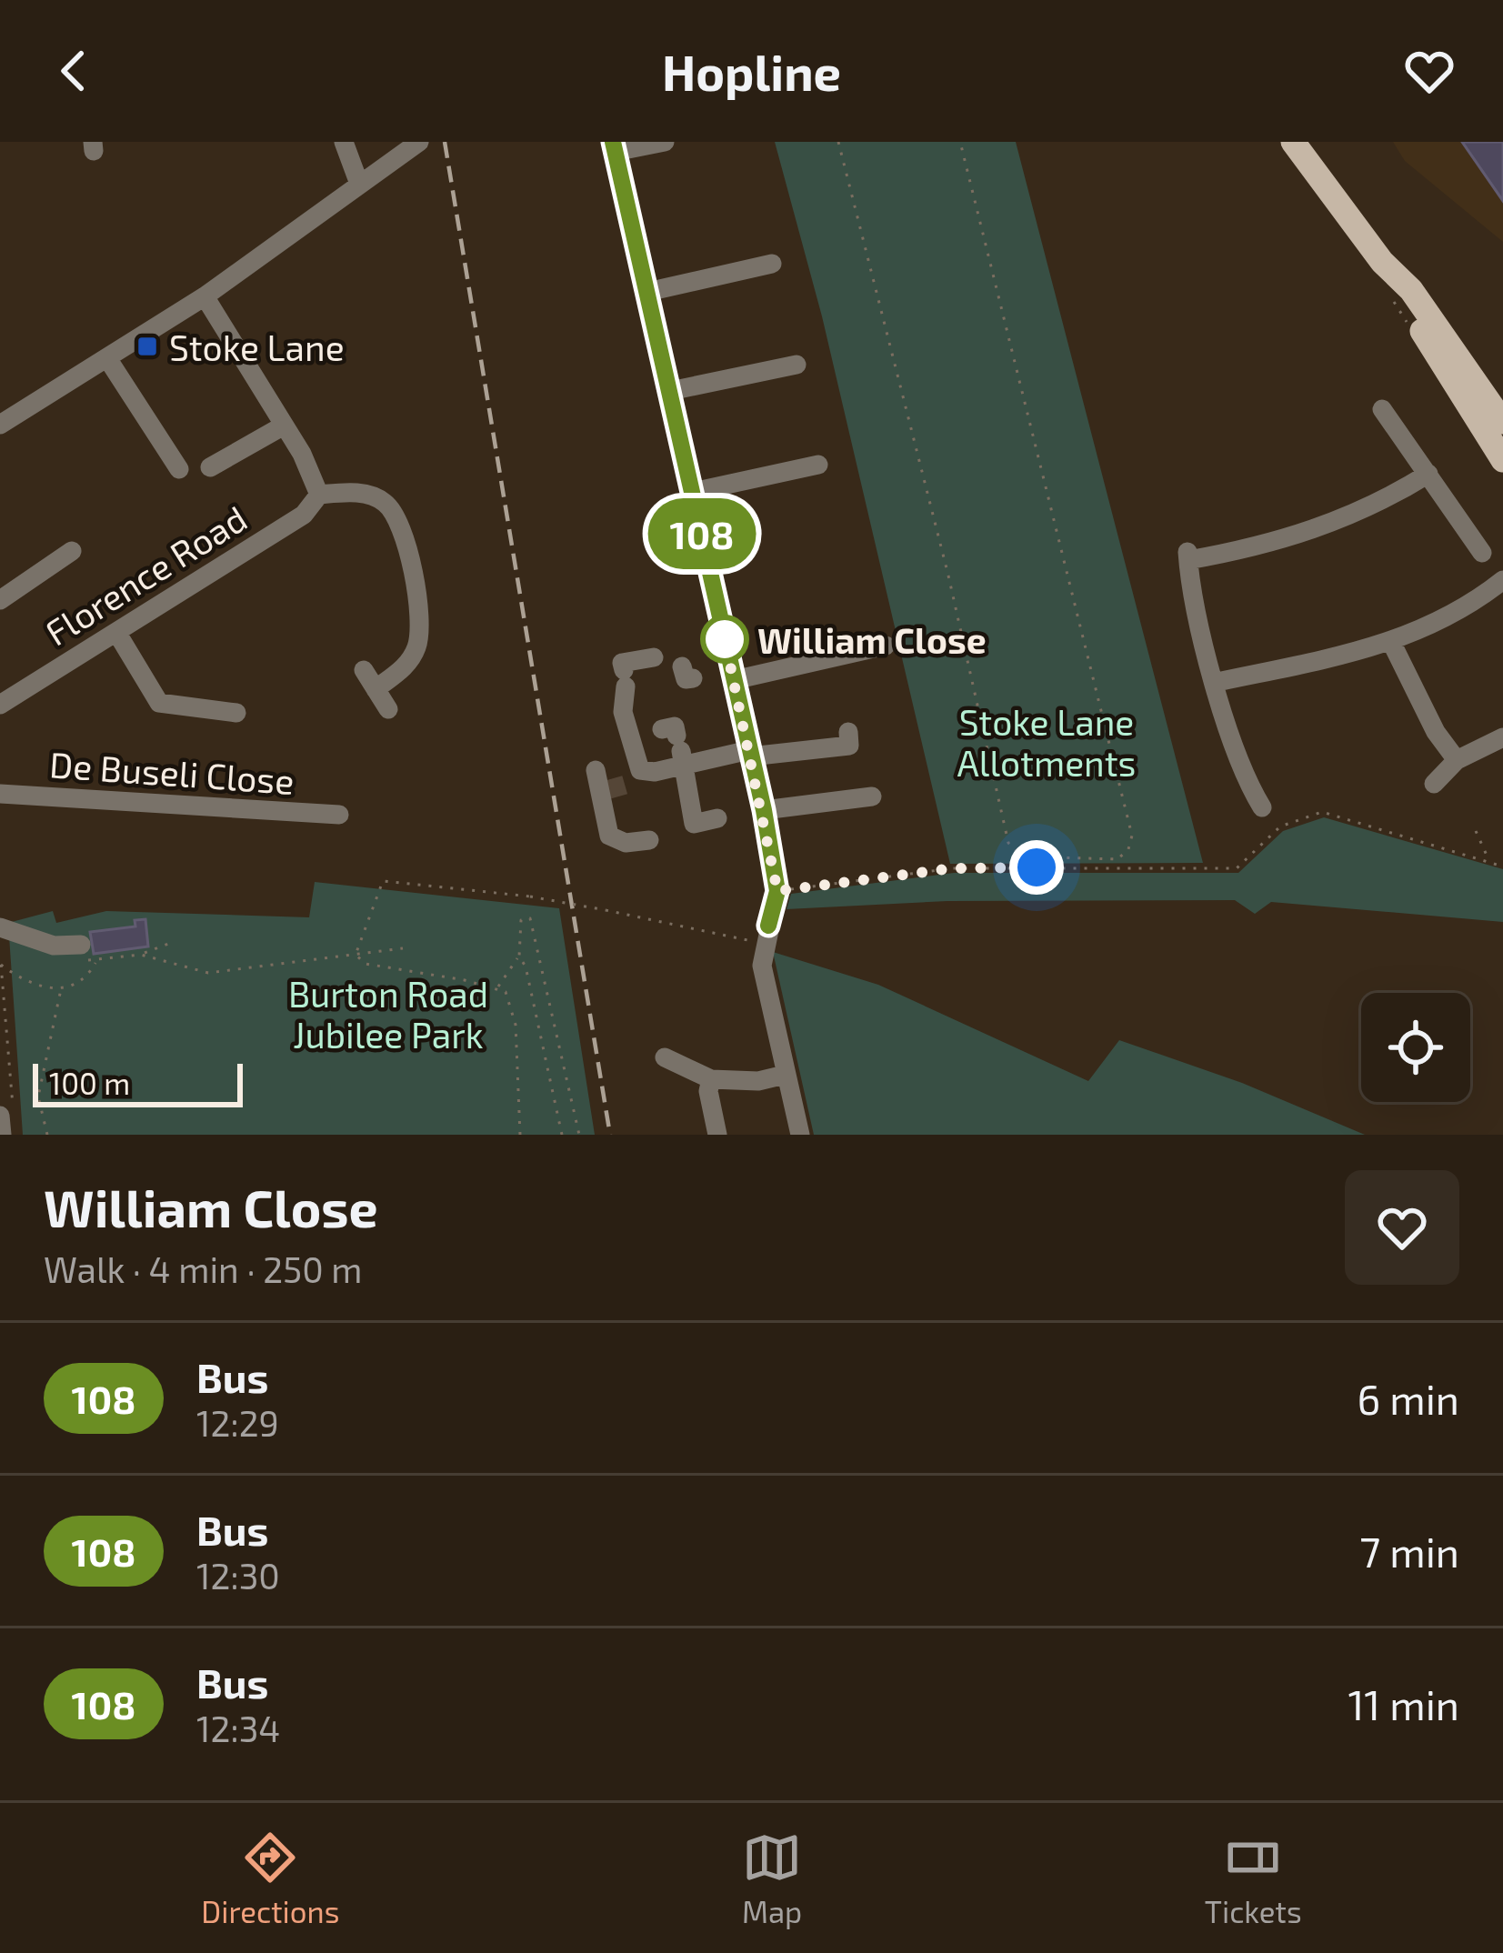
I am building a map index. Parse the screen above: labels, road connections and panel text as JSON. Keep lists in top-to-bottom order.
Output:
{
  "streets": {
    "street": ["Florence Road", "De Buseli Close"]
  },
  "parks": ["Stoke Lane Allotments", "Burton Road Jubilee Park"],
  "places": {
    "transit": ["Stoke Lane"],
    "other": ["William Close"]
  },
  "lines": ["bus line 108"],
  "scale_bar": "100 m",
  "page": {
    "header": "Hopline",
    "on_map": "108",
    "scale": "100 m",
    "heading": ["William Close", "Walk · 4 min · 250 m"],
    "list": [
      {
        "mark": "108",
        "name": "Bus",
        "note": "12:29",
        "value": "6 min"
      },
      {
        "mark": "108",
        "name": "Bus",
        "note": "12:30",
        "value": "7 min"
      },
      {
        "mark": "108",
        "name": "Bus",
        "note": "12:34",
        "value": "11 min"
      }
    ],
    "tabs": ["Directions", "Map", "Tickets"]
  }
}
